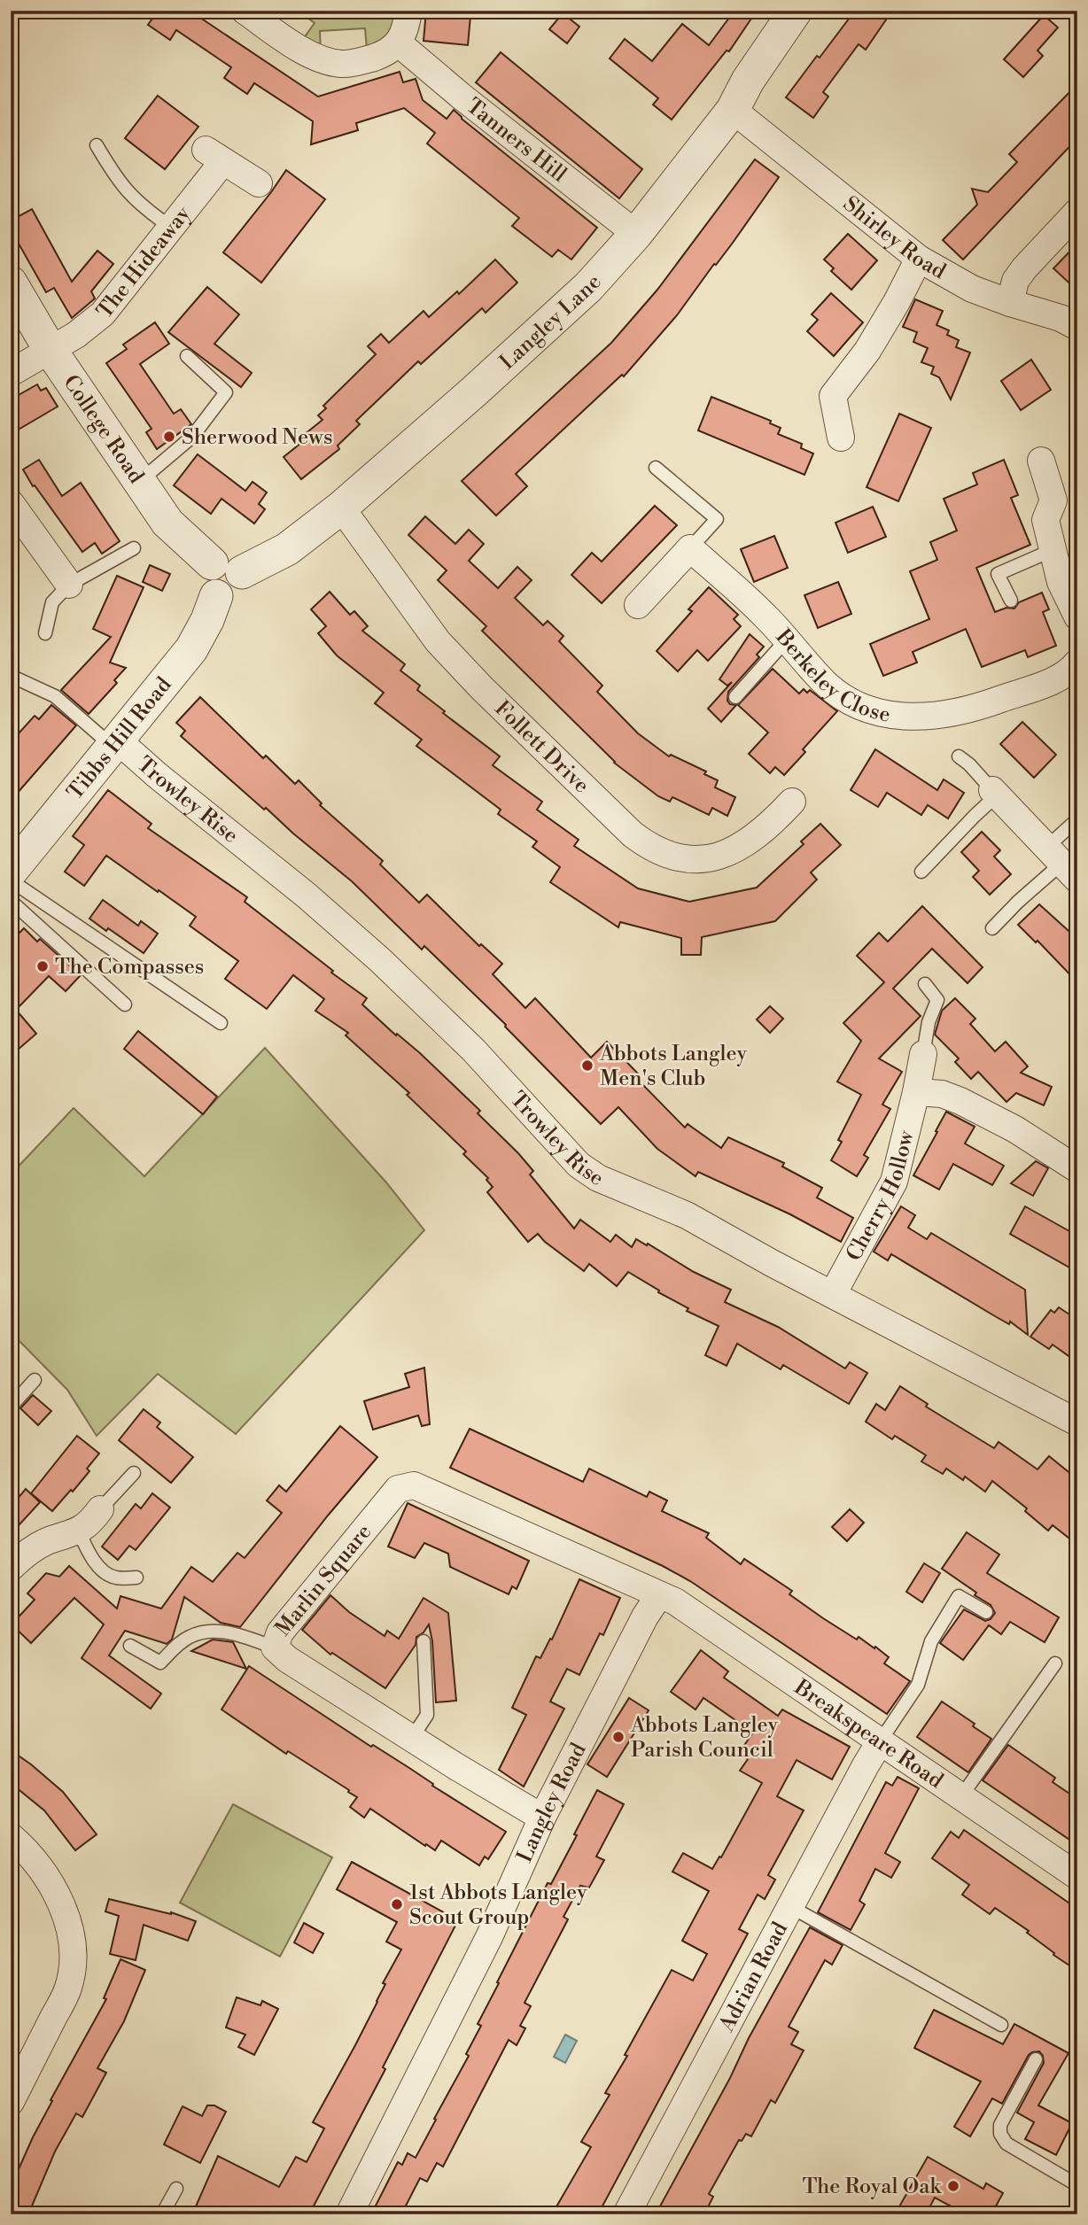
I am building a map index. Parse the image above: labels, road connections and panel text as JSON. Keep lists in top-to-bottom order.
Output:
{
  "streets": {
    "street": [
      "Tanners Hill",
      "Shirley Road",
      "The Hideaway",
      "Langley Lane",
      "College Road",
      "Berkeley Close",
      "Tibbs Hill Road",
      "Follett Drive",
      "Trowley Rise",
      "Cherry Hollow",
      "Marlin Square",
      "Breakspeare Road",
      "Langley Road",
      "Adrian Road"
    ]
  },
  "crossings": [
    ["Tanners Hill", "Langley Lane"],
    ["Shirley Road", "Langley Lane"],
    ["The Hideaway", "College Road"],
    ["Langley Lane", "College Road"],
    ["Langley Lane", "Tibbs Hill Road"],
    ["Langley Lane", "Follett Drive"],
    ["College Road", "Tibbs Hill Road"],
    ["Tibbs Hill Road", "Trowley Rise"],
    ["Trowley Rise", "Cherry Hollow"],
    ["Marlin Square", "Breakspeare Road"],
    ["Marlin Square", "Langley Road"],
    ["Breakspeare Road", "Langley Road"],
    ["Breakspeare Road", "Adrian Road"]
  ],
  "places": [
    "Sherwood News",
    "The Compasses",
    "Abbots Langley Men's Club",
    "Abbots Langley Parish Council",
    "1st Abbots Langley Scout Group",
    "The Royal Oak"
  ]
}
